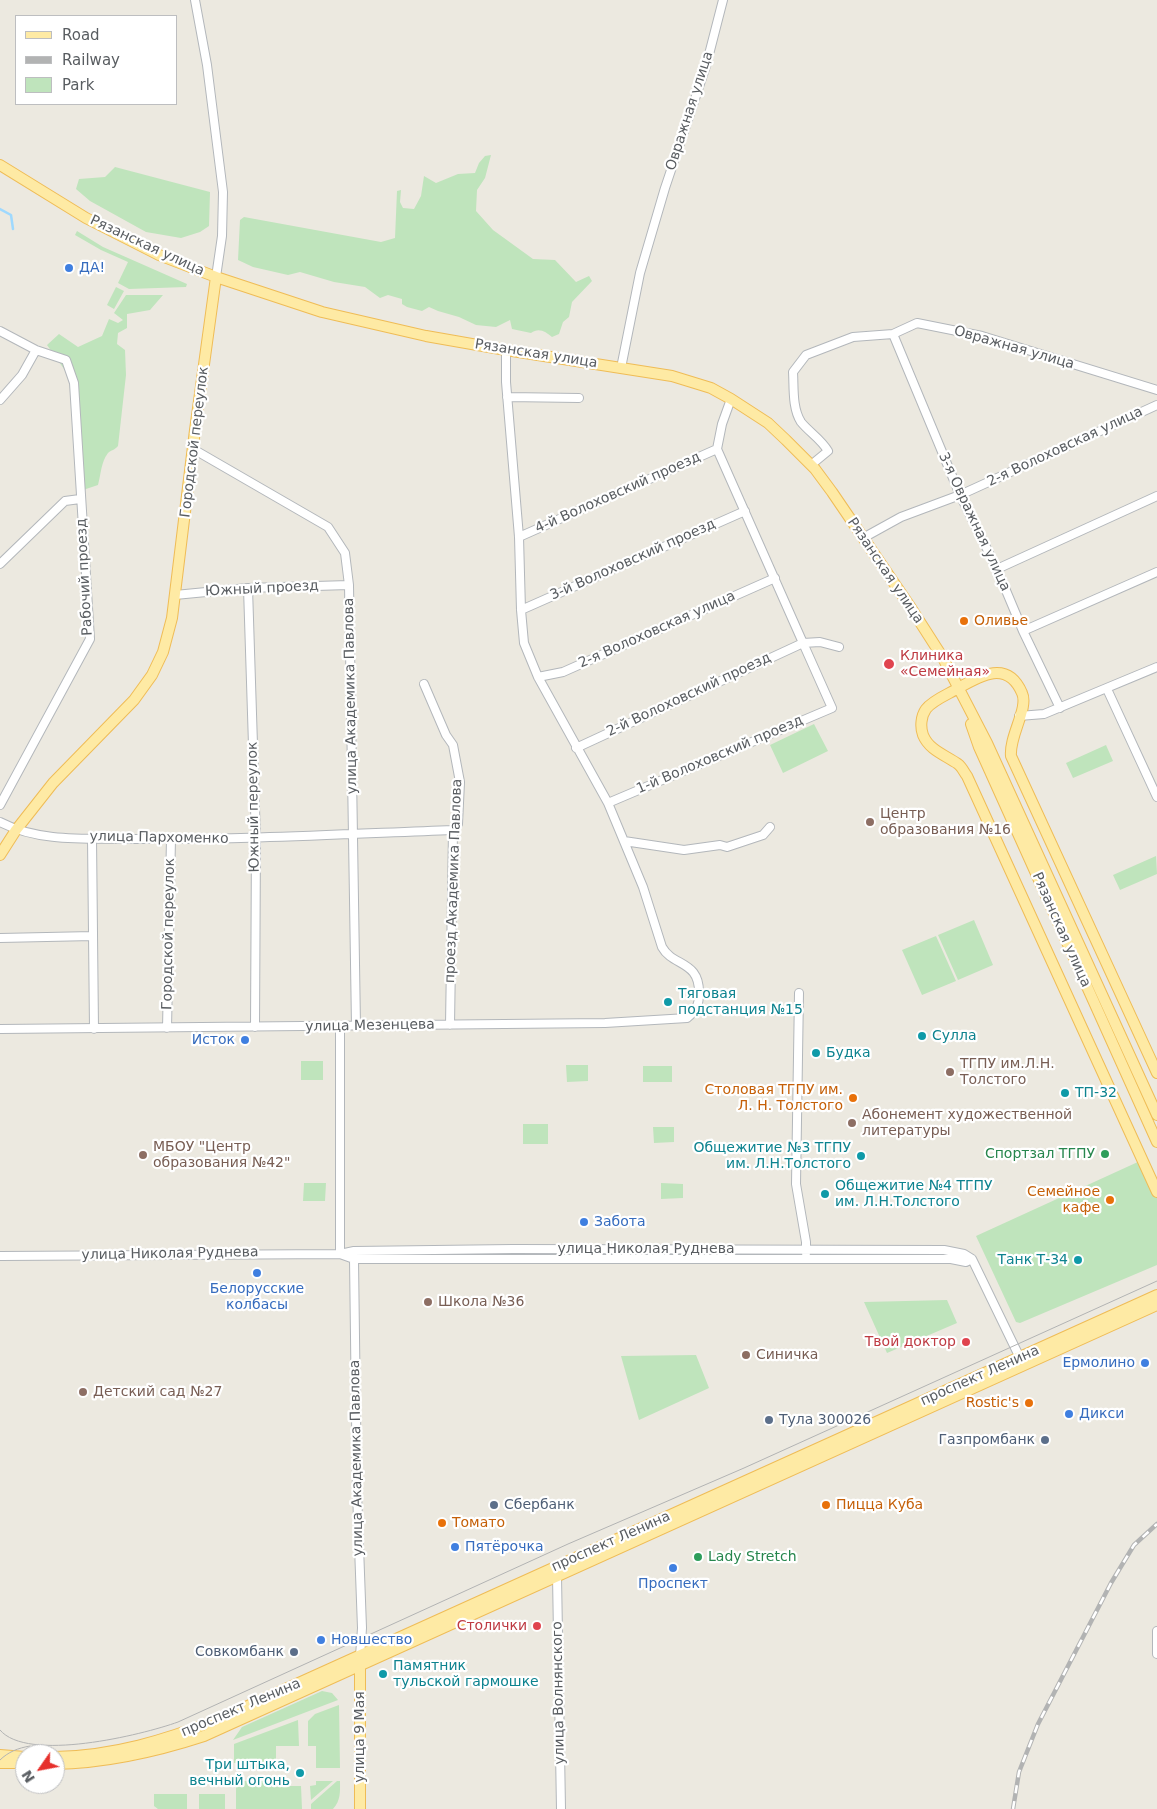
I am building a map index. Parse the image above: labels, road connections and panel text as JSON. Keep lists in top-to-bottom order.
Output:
{
  "streets": {
    "main road": [
      "Рязанская улица",
      "Городской переулок",
      "проспект Ленина",
      "улица 9 Мая"
    ],
    "street": [
      "Овражная улица",
      "2-я Волоховская улица",
      "4-й Волоховский проезд",
      "3-я Овражная улица",
      "3-й Волоховский проезд",
      "Рабочий проезд",
      "Южный проезд",
      "2-й Волоховский проезд",
      "улица Академика Павлова",
      "1-й Волоховский проезд",
      "Южный переулок",
      "улица Пархоменко",
      "проезд Академика Павлова",
      "улица Мезенцева",
      "улица Николая Руднева",
      "улица Волнянского"
    ]
  },
  "crossings": [
    ["Овражная улица", "Рязанская улица"],
    ["Овражная улица", "3-я Овражная улица"],
    ["Рязанская улица", "Городской переулок"],
    ["Рязанская улица", "2-я Волоховская улица"],
    ["Рязанская улица", "4-й Волоховский проезд"],
    ["Городской переулок", "Южный проезд"],
    ["Городской переулок", "улица Академика Павлова"],
    ["Городской переулок", "улица Пархоменко"],
    ["Городской переулок", "улица Мезенцева"],
    ["2-я Волоховская улица", "4-й Волоховский проезд"],
    ["2-я Волоховская улица", "3-я Овражная улица"],
    ["4-й Волоховский проезд", "3-й Волоховский проезд"],
    ["4-й Волоховский проезд", "2-й Волоховский проезд"],
    ["4-й Волоховский проезд", "1-й Волоховский проезд"],
    ["4-й Волоховский проезд", "улица Мезенцева"],
    ["Южный проезд", "улица Академика Павлова"],
    ["Южный проезд", "Южный переулок"],
    ["2-й Волоховский проезд", "1-й Волоховский проезд"],
    ["улица Академика Павлова", "улица Пархоменко"],
    ["улица Академика Павлова", "улица Мезенцева"],
    ["улица Академика Павлова", "улица Николая Руднева"],
    ["улица Академика Павлова", "проспект Ленина"],
    ["улица Академика Павлова", "улица 9 Мая"],
    ["Южный переулок", "улица Пархоменко"],
    ["Южный переулок", "улица Мезенцева"],
    ["улица Пархоменко", "проезд Академика Павлова"],
    ["проезд Академика Павлова", "улица Мезенцева"],
    ["улица Николая Руднева", "проспект Ленина"],
    ["проспект Ленина", "улица Волнянского"],
    ["проспект Ленина", "улица 9 Мая"]
  ],
  "places": [
    "ДА!",
    "Оливье",
    "Клиника «Семейная»",
    "Центр образования №16",
    "Тяговая подстанция №15",
    "Сулла",
    "Исток",
    "Будка",
    "ТГПУ им.Л.Н. Толстого",
    "ТП-32",
    "Столовая ТГПУ им. Л. Н. Толстого",
    "Абонемент художественной литературы",
    "Спортзал ТГПУ",
    "МБОУ \"Центр образования №42\"",
    "Общежитие №3 ТГПУ им. Л.Н.Толстого",
    "Общежитие №4 ТГПУ им. Л.Н.Толстого",
    "Семейное кафе",
    "Забота",
    "Танк Т-34",
    "Белорусские колбасы",
    "Школа №36",
    "Твой доктор",
    "Синичка",
    "Ермолино",
    "Детский сад №27",
    "Rostic's",
    "Дикси",
    "Тула 300026",
    "Газпромбанк",
    "Сбербанк",
    "Пицца Куба",
    "Томато",
    "Пятёрочка",
    "Lady Stretch",
    "Проспект",
    "Столички",
    "Новшество",
    "Совкомбанк",
    "Памятник тульской гармошке",
    "Три штыка, вечный огонь"
  ],
  "legend": ["Road", "Railway", "Park"],
  "north": "bottom left"
}
